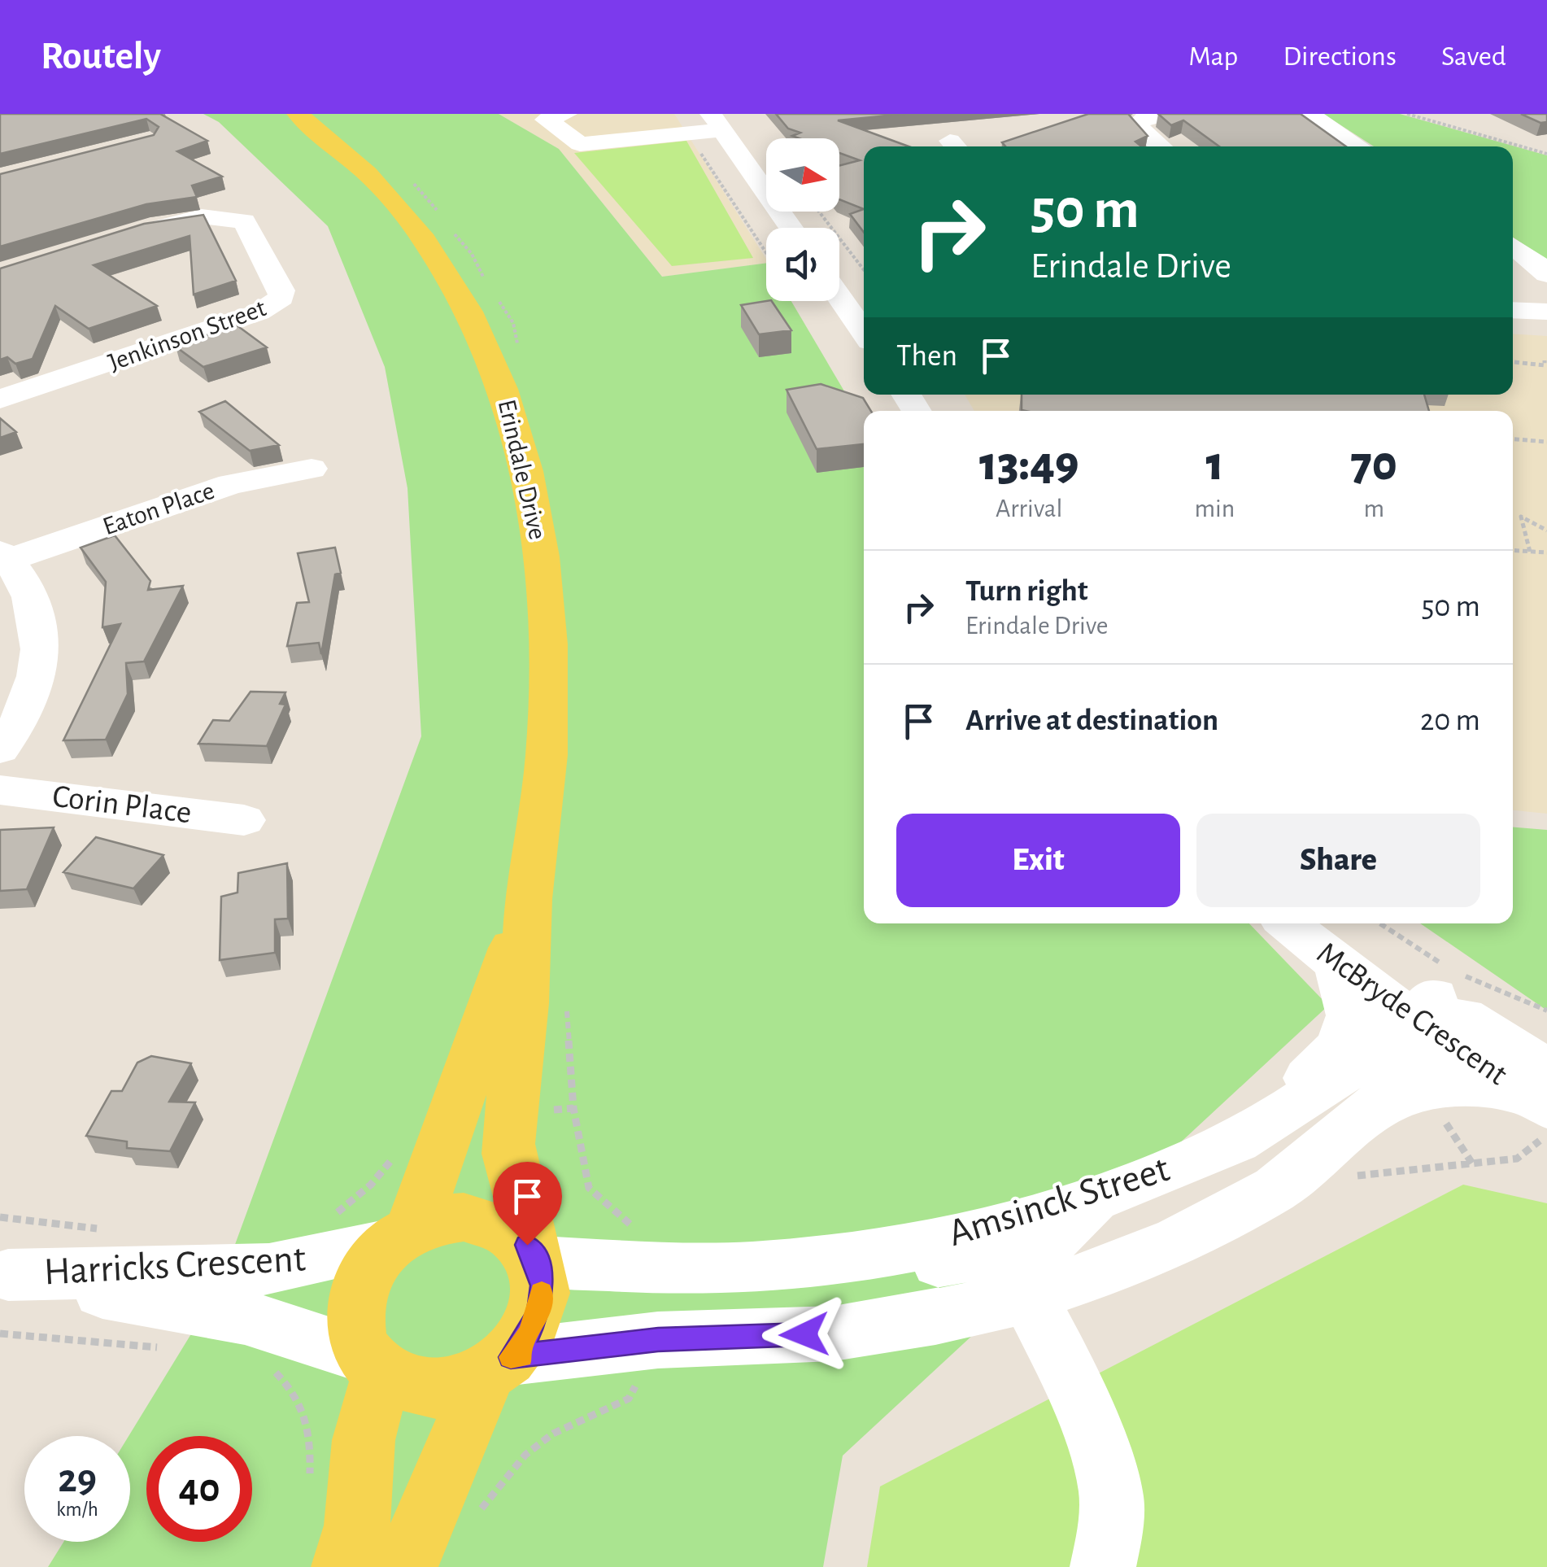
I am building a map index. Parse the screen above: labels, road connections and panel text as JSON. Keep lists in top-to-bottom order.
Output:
{
  "streets": {
    "main road": ["Erindale Drive"],
    "street": [
      "Jenkinson Street",
      "Eaton Place",
      "Corin Place",
      "McBryde Crescent",
      "Amsinck Street",
      "Harricks Crescent"
    ]
  },
  "crossings": [
    ["Erindale Drive", "Amsinck Street"],
    ["Erindale Drive", "Harricks Crescent"],
    ["McBryde Crescent", "Amsinck Street"],
    ["Amsinck Street", "Harricks Crescent"]
  ],
  "north": "right",
  "page": {
    "header": "Routely",
    "nav": ["Map", "Directions", "Saved"],
    "turn": ["50 m", "Erindale Drive"],
    "then": "Then",
    "eta": [
      "13:49",
      "Arrival",
      "1",
      "min",
      "70",
      "m"
    ],
    "list": [
      {
        "name": "Turn right",
        "note": "Erindale Drive",
        "value": "50 m"
      },
      {
        "name": "Arrive at destination",
        "value": "20 m"
      }
    ],
    "buttons": ["Exit", "Share"],
    "speed": "29 km/h",
    "limit": "40"
  }
}
